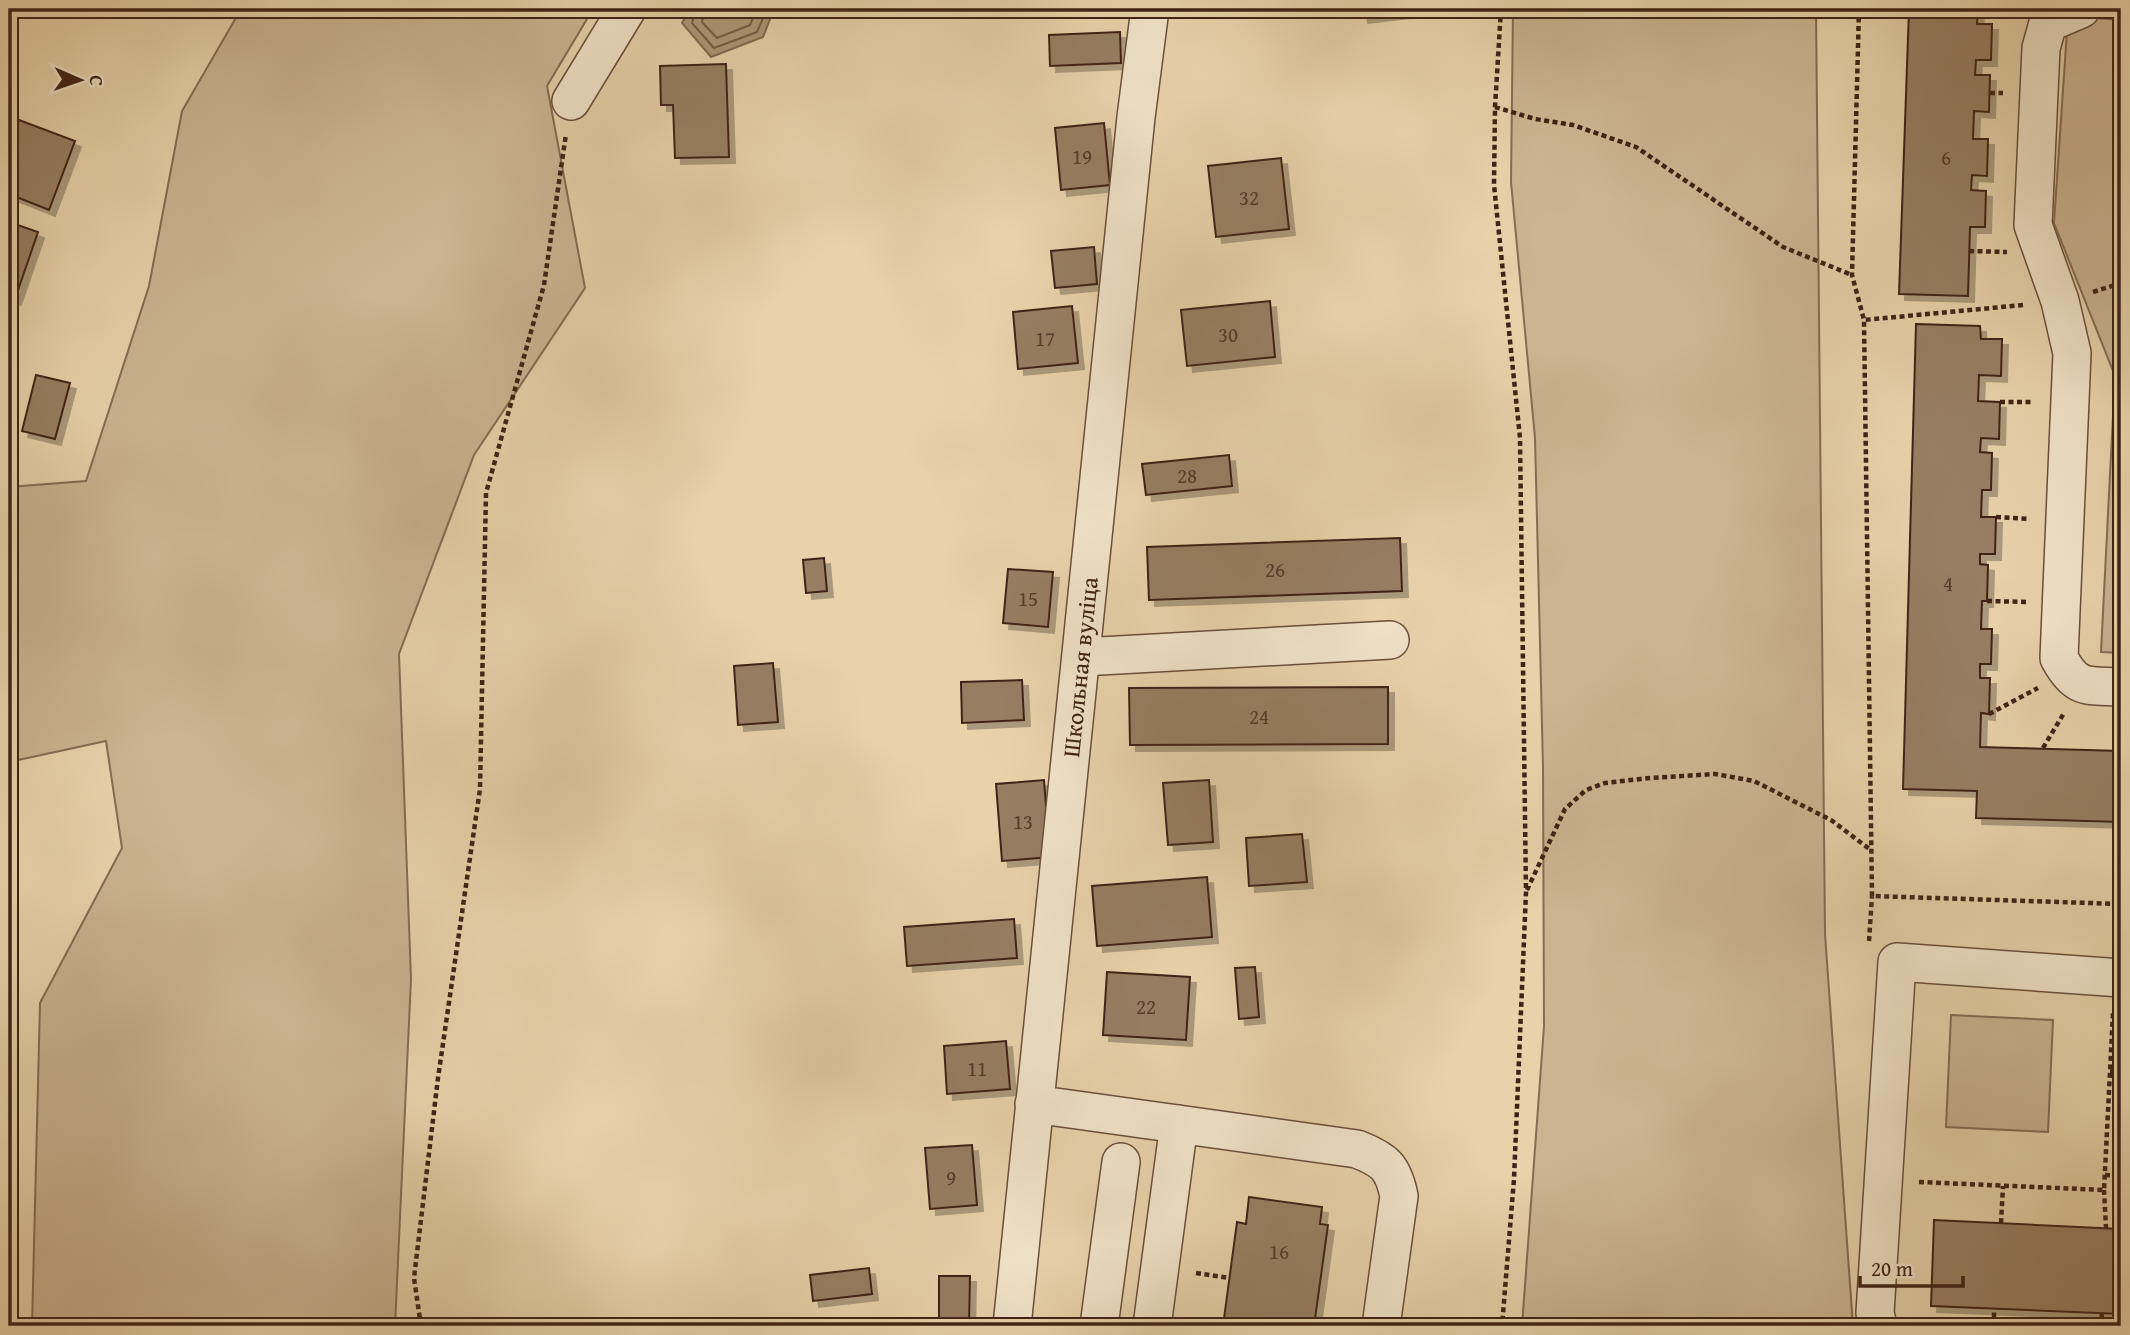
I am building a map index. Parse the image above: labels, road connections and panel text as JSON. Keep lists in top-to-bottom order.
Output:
{
  "streets": {
    "street": ["Школьная вуліца"]
  },
  "house_numbers": [
    "19",
    "6",
    "32",
    "30",
    "17",
    "28",
    "26",
    "4",
    "15",
    "24",
    "13",
    "22",
    "11",
    "9",
    "16"
  ],
  "scale_bar": "20 m",
  "north": "right"
}
